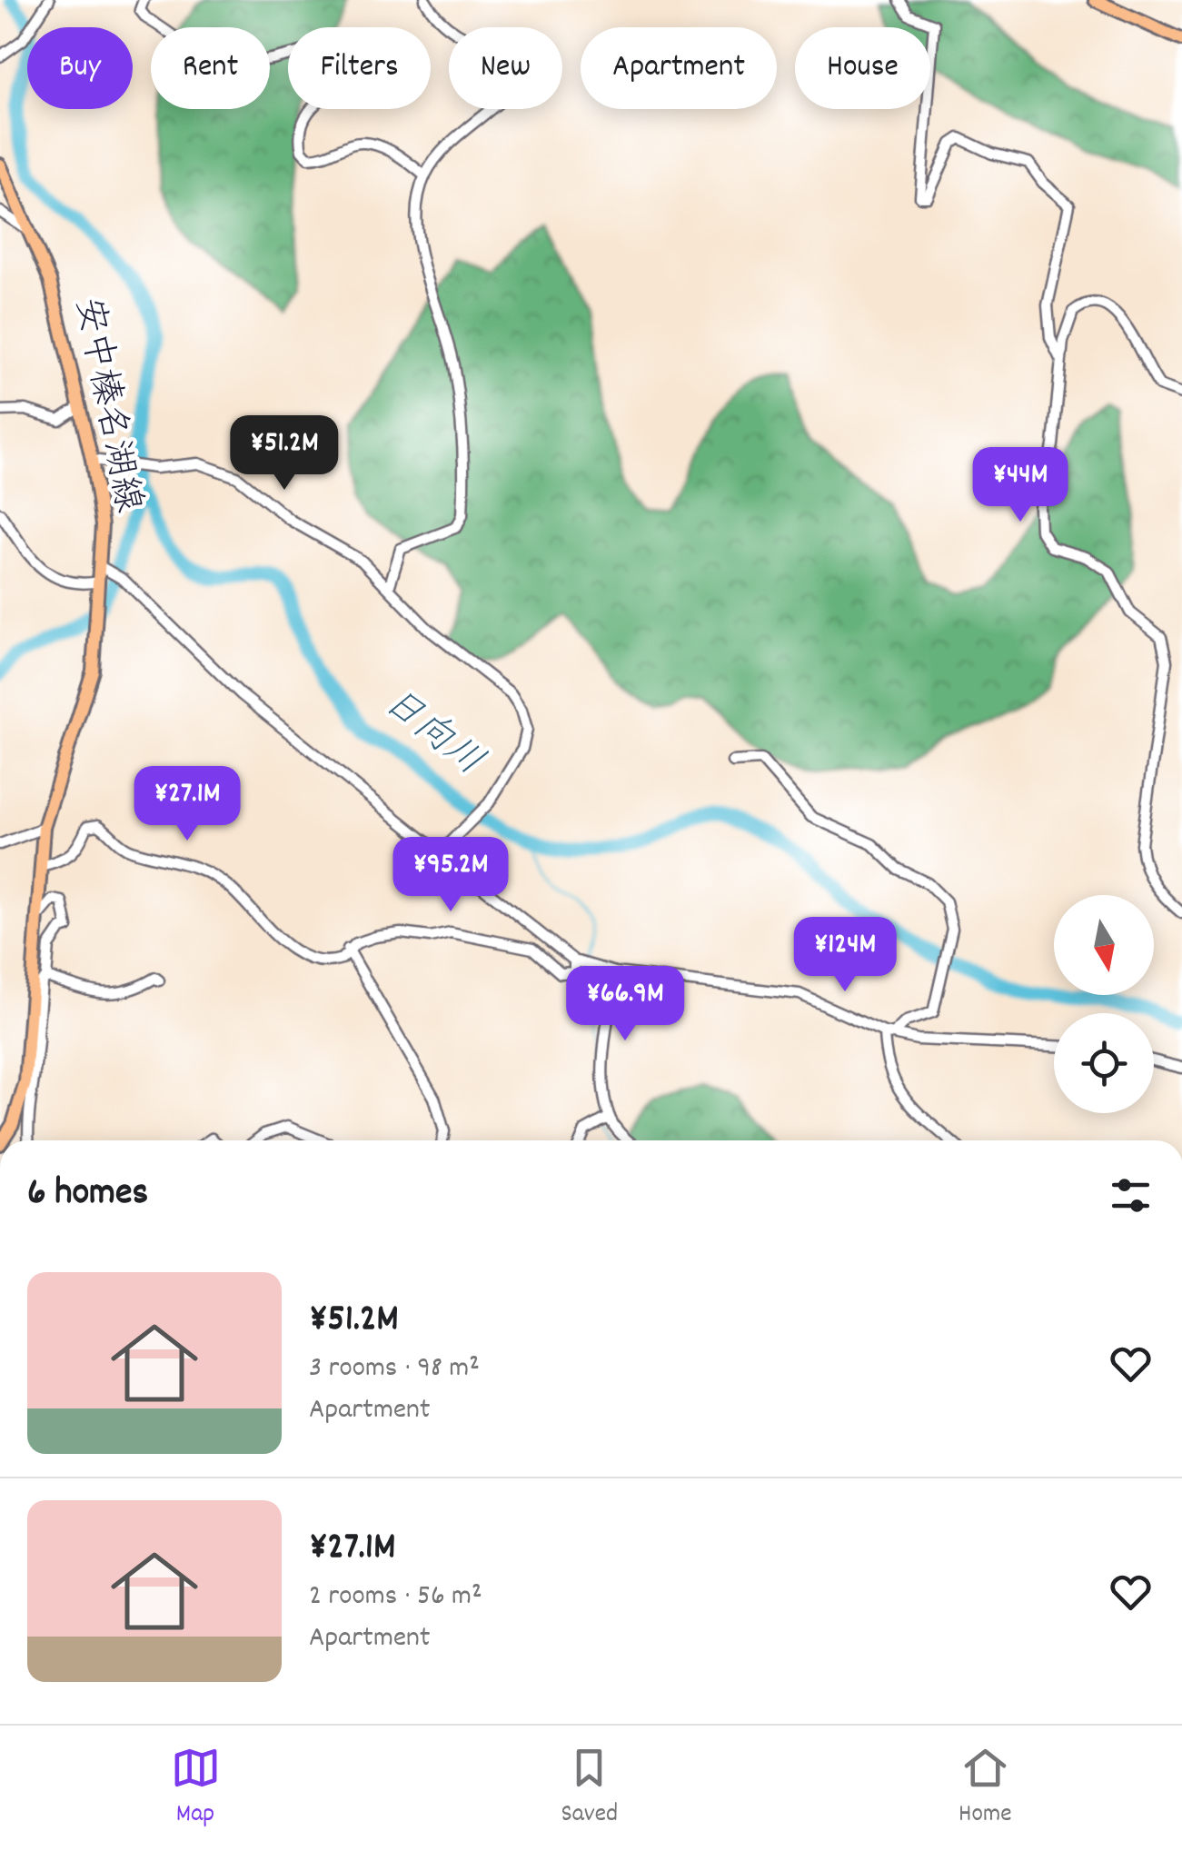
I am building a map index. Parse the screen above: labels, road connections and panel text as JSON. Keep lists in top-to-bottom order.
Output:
{
  "streets": {
    "main road": ["安中榛名湖線"]
  },
  "water": ["日向川"],
  "north": "bottom",
  "page": {
    "chip": [
      "Buy",
      "Rent",
      "Filters",
      "New",
      "Apartment",
      "House"
    ],
    "price": [
      "¥51.2M",
      "¥44M",
      "¥27.1M",
      "¥95.2M",
      "¥124M",
      "¥66.9M"
    ],
    "heading": "6 homes",
    "list": [
      {
        "name": "¥51.2M",
        "note": "3 rooms · 98 m² · Apartment"
      },
      {
        "name": "¥27.1M",
        "note": "2 rooms · 56 m² · Apartment"
      }
    ],
    "tabs": ["Map", "Saved", "Home"]
  }
}
